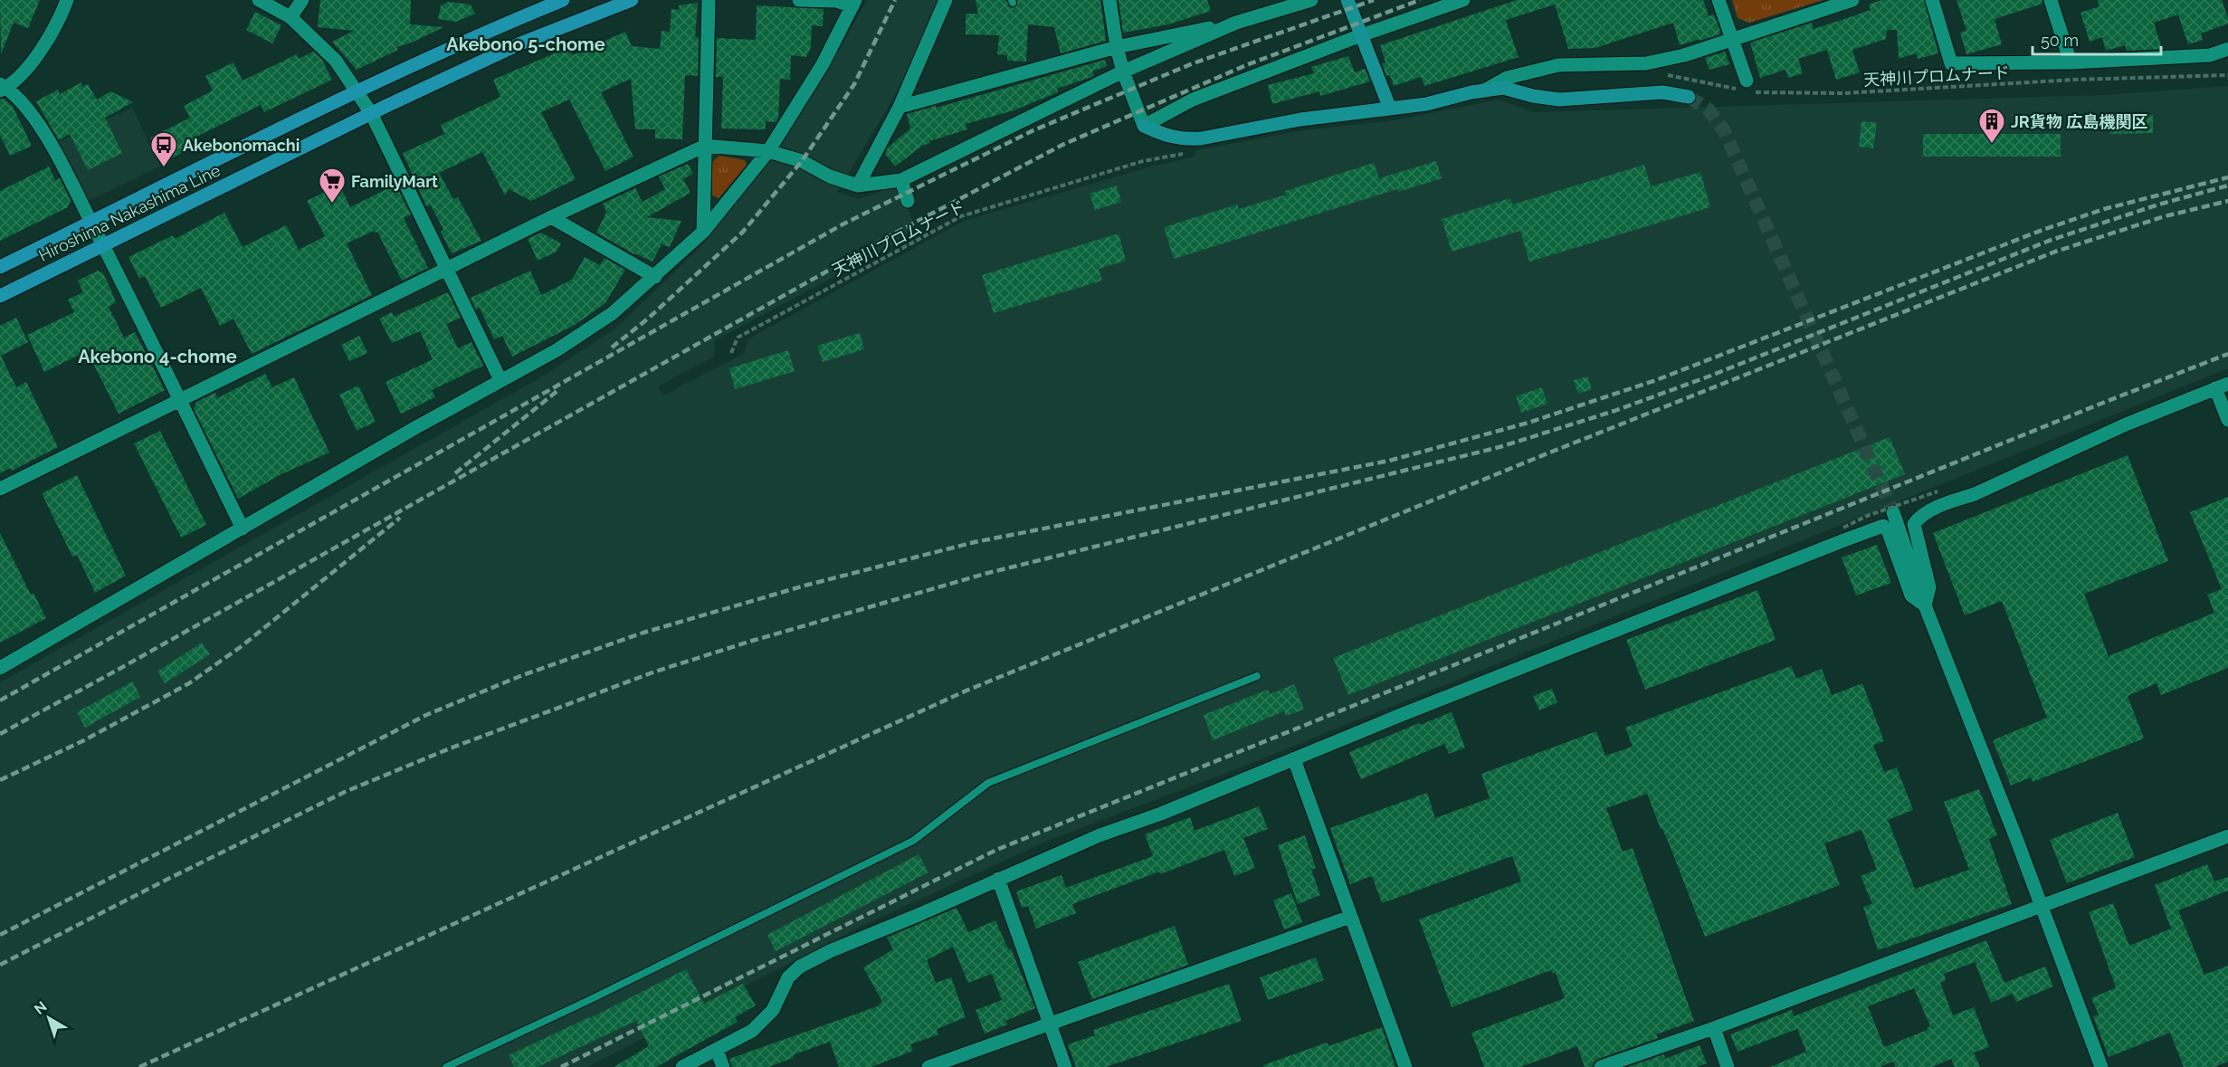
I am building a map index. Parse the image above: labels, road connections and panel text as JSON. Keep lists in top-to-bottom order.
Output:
{
  "streets": {
    "main road": ["Hiroshima Nakashima Line"],
    "path": ["天神川プロムナード"]
  },
  "districts": ["Akebono 5-chome", "Akebono 4-chome"],
  "places": {
    "building": ["JR貨物 広島機関区"],
    "bus stop": ["Akebonomachi"],
    "supermarket": ["FamilyMart"]
  },
  "scale_bar": "50 m",
  "north": "top left"
}
